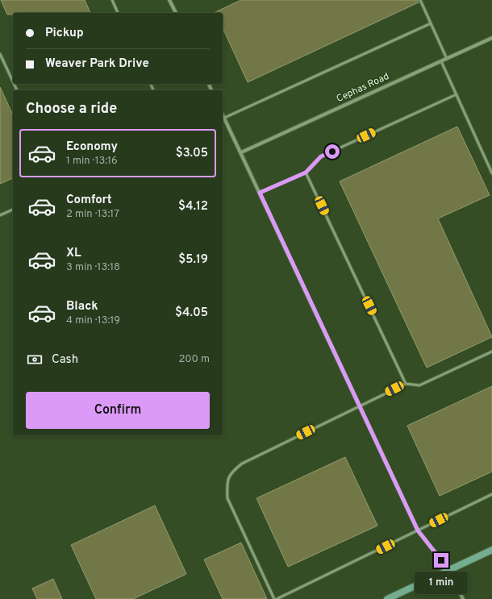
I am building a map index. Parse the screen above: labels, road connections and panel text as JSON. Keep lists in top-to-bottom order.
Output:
{
  "streets": {
    "street": ["Cephas Road"]
  },
  "page": {
    "banner": ["Pickup", "Weaver Park Drive"],
    "heading": "Choose a ride",
    "list": [
      {
        "name": "Economy",
        "note": "1 min · 13:16",
        "value": "$3.05"
      },
      {
        "name": "Comfort",
        "note": "2 min · 13:17",
        "value": "$4.12"
      },
      {
        "name": "XL",
        "note": "3 min · 13:18",
        "value": "$5.19"
      },
      {
        "name": "Black",
        "note": "4 min · 13:19",
        "value": "$4.05"
      }
    ],
    "pay": ["Cash", "200 m"],
    "buttons": "Confirm",
    "bubble": "1 min"
  }
}
